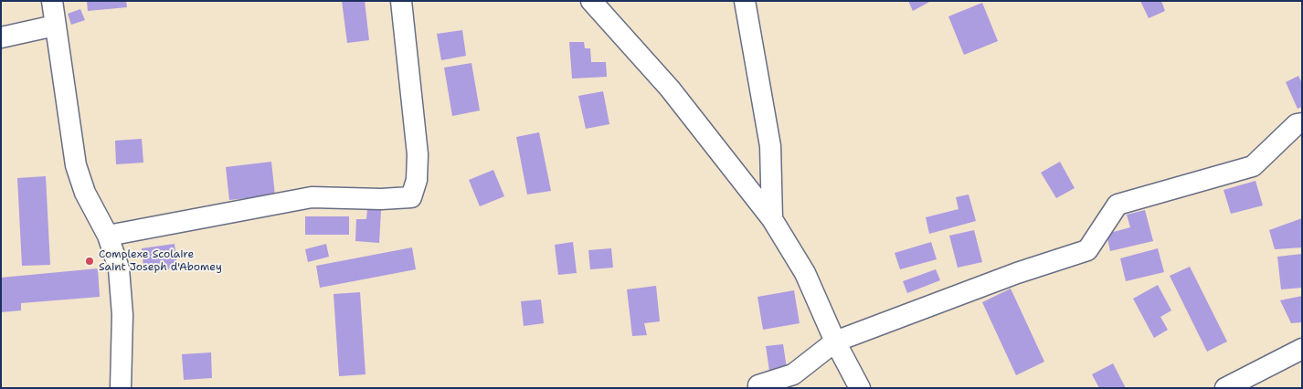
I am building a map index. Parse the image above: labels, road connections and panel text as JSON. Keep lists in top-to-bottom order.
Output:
{
  "places": ["Complexe Scolaire Saint Joseph d'Abomey"]
}
